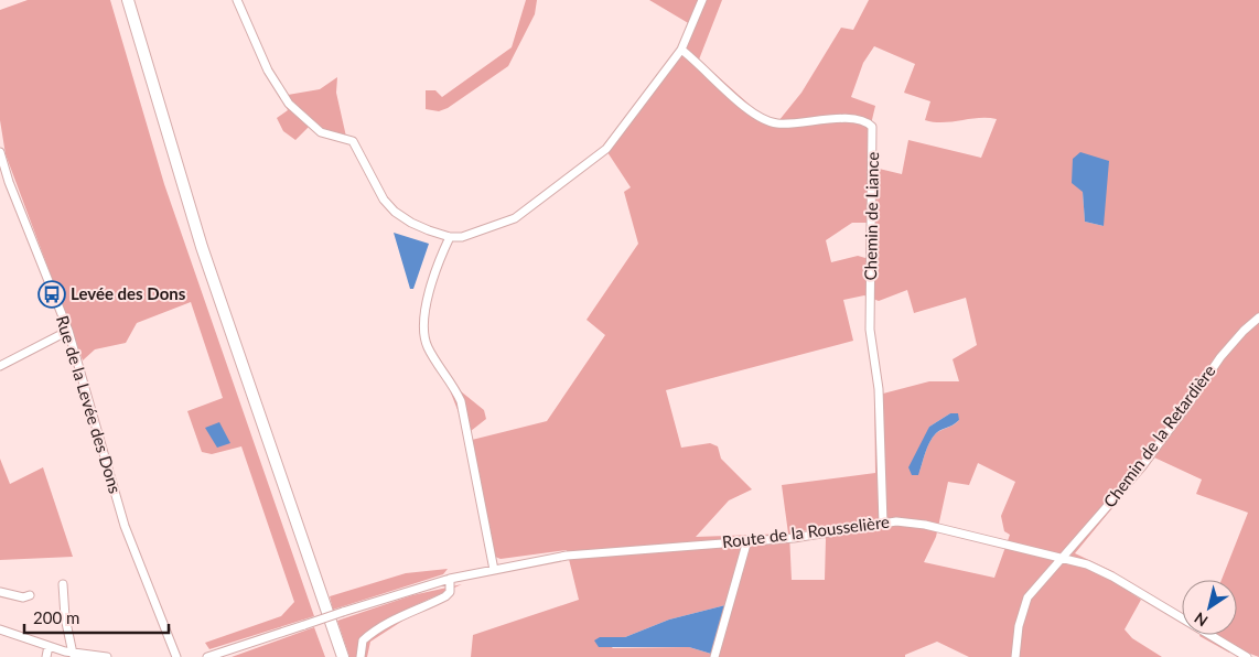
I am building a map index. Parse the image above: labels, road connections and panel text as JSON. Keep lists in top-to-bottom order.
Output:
{
  "streets": {
    "street": [
      "Chemin de Liance",
      "Rue de la Levée des Dons",
      "Chemin de la Retardière",
      "Route de la Rousselière"
    ]
  },
  "crossings": [
    ["Chemin de Liance", "Route de la Rousselière"],
    ["Chemin de la Retardière", "Route de la Rousselière"]
  ],
  "places": {
    "bus stop": ["Levée des Dons"]
  },
  "scale_bar": "200 m",
  "north": "bottom left"
}
